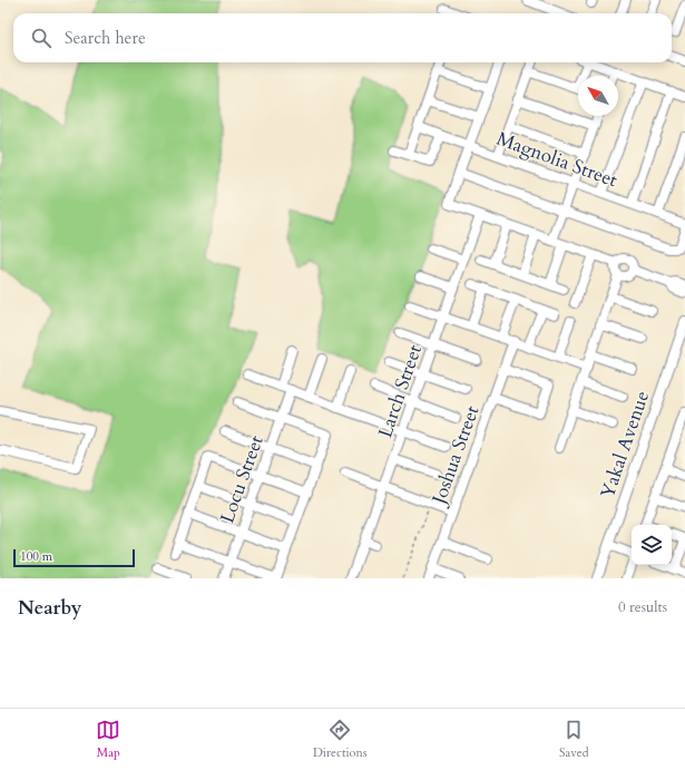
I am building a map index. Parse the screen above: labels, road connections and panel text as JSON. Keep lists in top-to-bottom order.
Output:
{
  "streets": {
    "street": [
      "Magnolia Street",
      "Larch Street",
      "Yakal Avenue",
      "Joshua Street",
      "Locu Street"
    ]
  },
  "scale_bar": "100 m",
  "north": "top left",
  "page": {
    "search": "Search here",
    "scale": "100 m",
    "heading": ["Nearby", "0 results"],
    "nav": ["Map", "Directions", "Saved"]
  }
}
